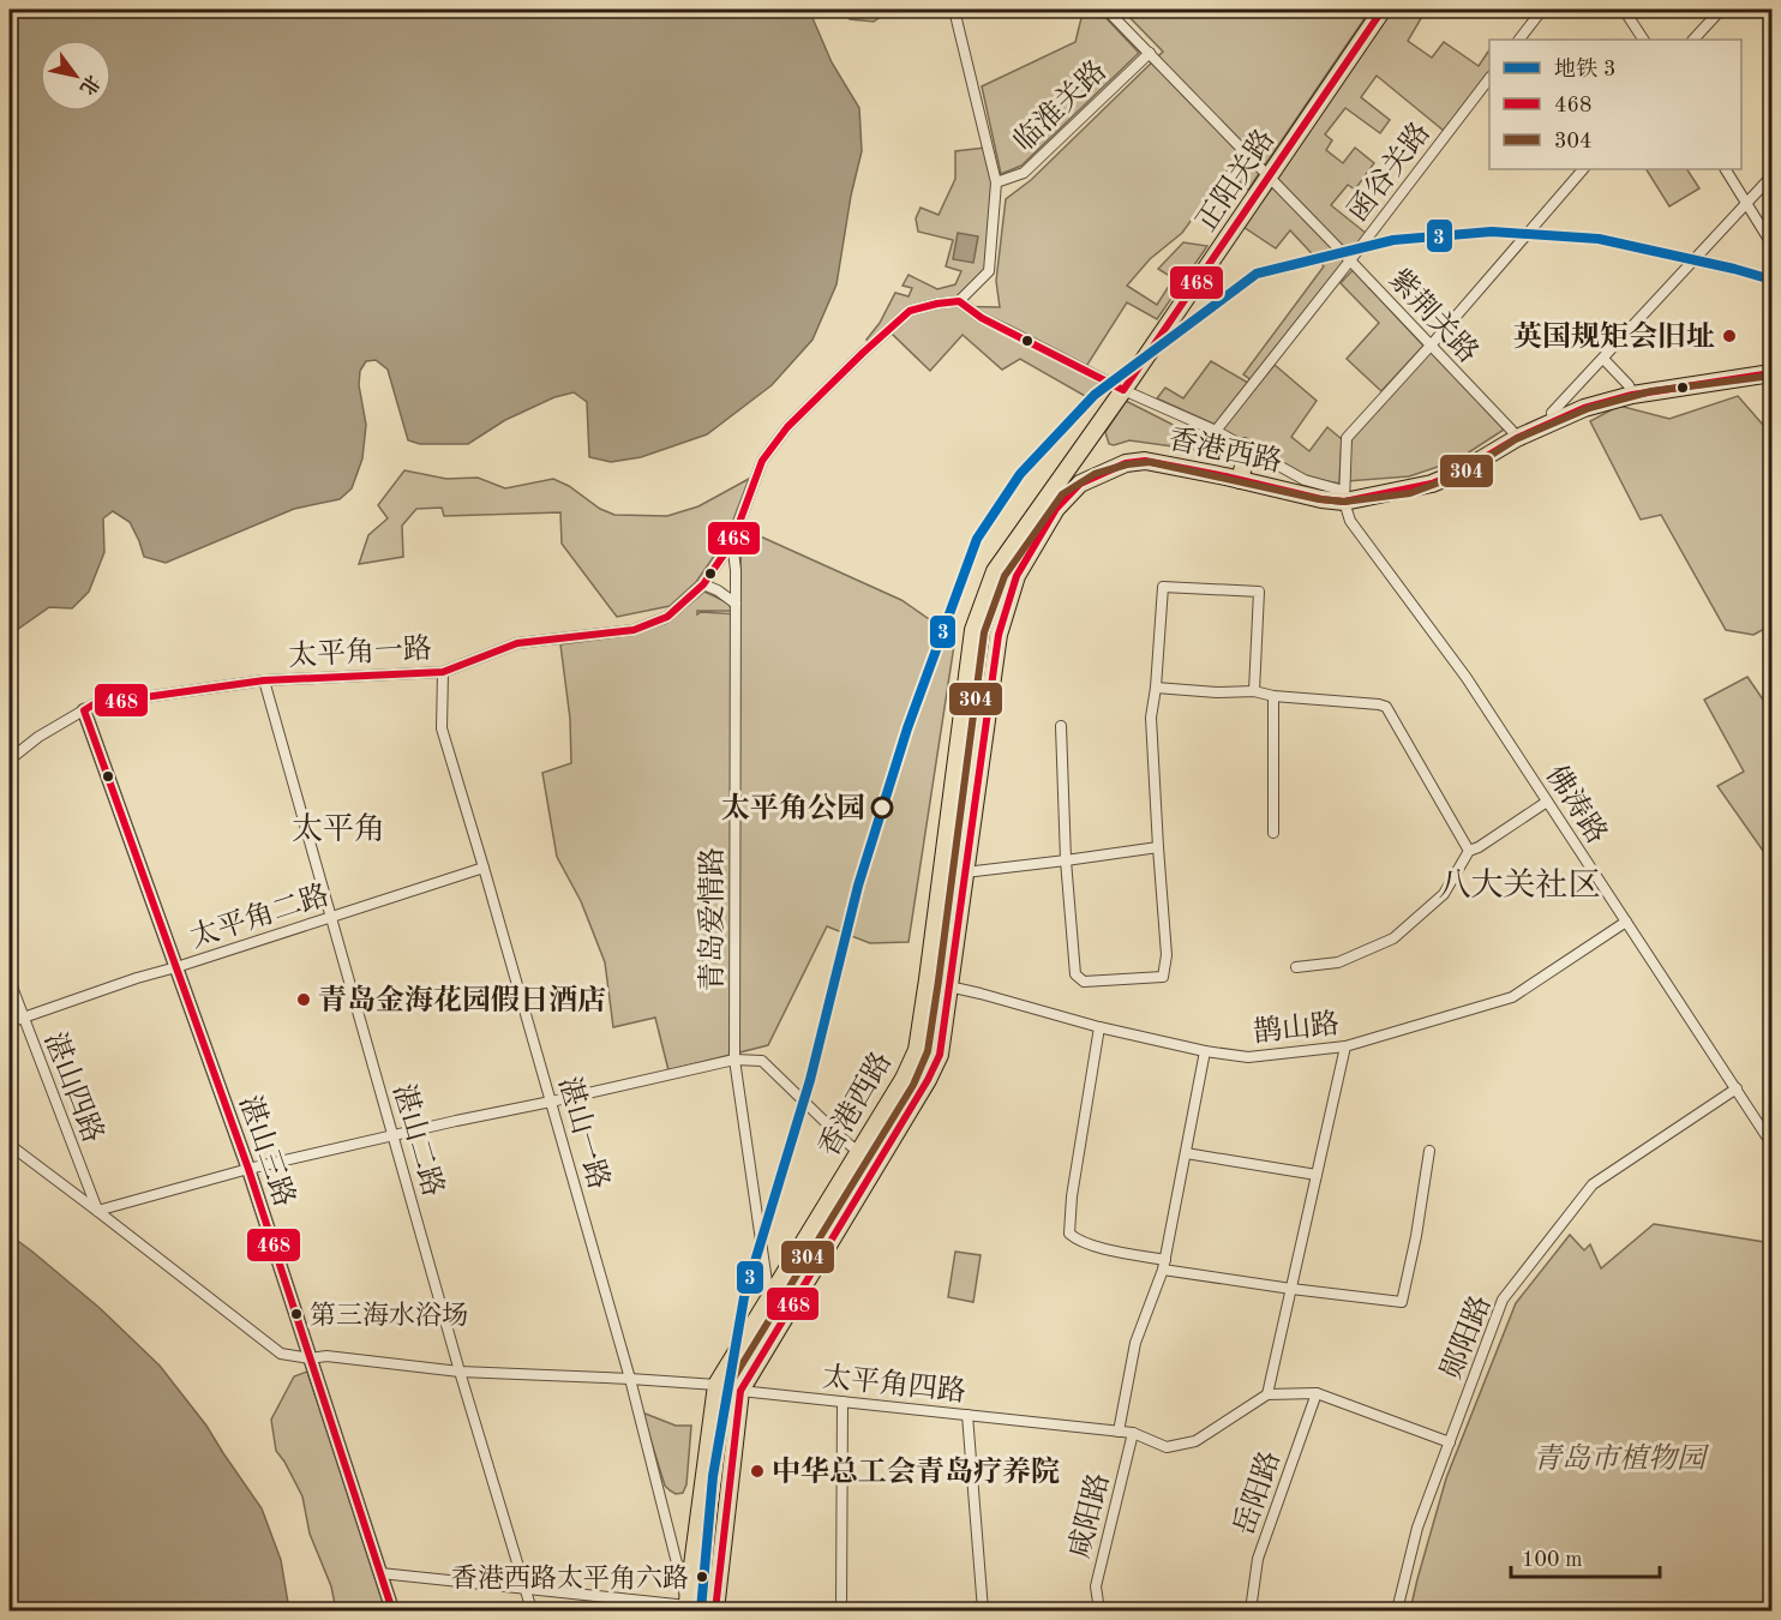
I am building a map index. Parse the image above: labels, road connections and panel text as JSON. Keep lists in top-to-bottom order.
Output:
{
  "streets": {
    "main road": ["正阳关路", "香港西路"],
    "street": [
      "临淮关路",
      "函谷关路",
      "紫荆关路",
      "太平角一路",
      "佛涛路",
      "太平角二路",
      "青岛爱情路",
      "鹊山路",
      "湛山四路",
      "湛山一路",
      "湛山二路",
      "湛山三路",
      "郧阳路",
      "太平角四路",
      "岳阳路",
      "咸阳路"
    ]
  },
  "crossings": [
    ["临淮关路", "紫荆关路"],
    ["函谷关路", "紫荆关路"],
    ["正阳关路", "紫荆关路"],
    ["正阳关路", "香港西路"],
    ["紫荆关路", "香港西路"],
    ["香港西路", "佛涛路"],
    ["香港西路", "青岛爱情路"],
    ["香港西路", "鹊山路"],
    ["香港西路", "湛山一路"],
    ["香港西路", "太平角四路"],
    ["太平角一路", "青岛爱情路"],
    ["太平角一路", "湛山一路"],
    ["太平角一路", "湛山二路"],
    ["太平角一路", "湛山三路"],
    ["佛涛路", "鹊山路"],
    ["佛涛路", "郧阳路"],
    ["太平角二路", "湛山四路"],
    ["太平角二路", "湛山一路"],
    ["太平角二路", "湛山二路"],
    ["太平角二路", "湛山三路"],
    ["湛山四路", "太平角四路"],
    ["湛山一路", "太平角四路"],
    ["湛山二路", "太平角四路"],
    ["湛山三路", "太平角四路"],
    ["太平角四路", "咸阳路"]
  ],
  "districts": ["太平角", "八大关社区"],
  "parks": ["青岛市植物园"],
  "places": [
    "英国规矩会旧址",
    "太平角公园",
    "青岛金海花园假日酒店",
    "第三海水浴场",
    "中华总工会青岛疗养院",
    "香港西路太平角六路"
  ],
  "lines": ["transit line 468", "metro line 3", "transit line 304"],
  "legend": ["地铁 3", "468", "304"],
  "scale_bar": "100 m",
  "north": "bottom right"
}
